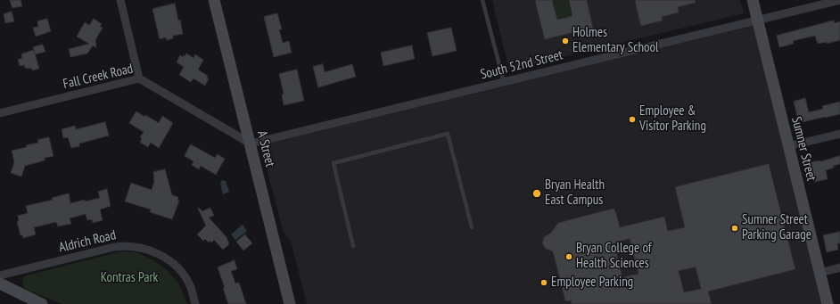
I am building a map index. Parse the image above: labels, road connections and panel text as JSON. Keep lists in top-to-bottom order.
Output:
{
  "streets": {
    "main road": ["A Street", "Sumner Street"],
    "street": ["South 52nd Street", "Fall Creek Road", "Aldrich Road"]
  },
  "crossings": [
    ["South 52nd Street", "Fall Creek Road"],
    ["South 52nd Street", "A Street"],
    ["South 52nd Street", "Sumner Street"],
    ["Fall Creek Road", "A Street"]
  ],
  "parks": ["Kontras Park"],
  "places": [
    "Holmes Elementary School",
    "Employee & Visitor Parking",
    "Bryan Health East Campus",
    "Sumner Street Parking Garage",
    "Bryan College of Health Sciences",
    "Employee Parking"
  ]
}
